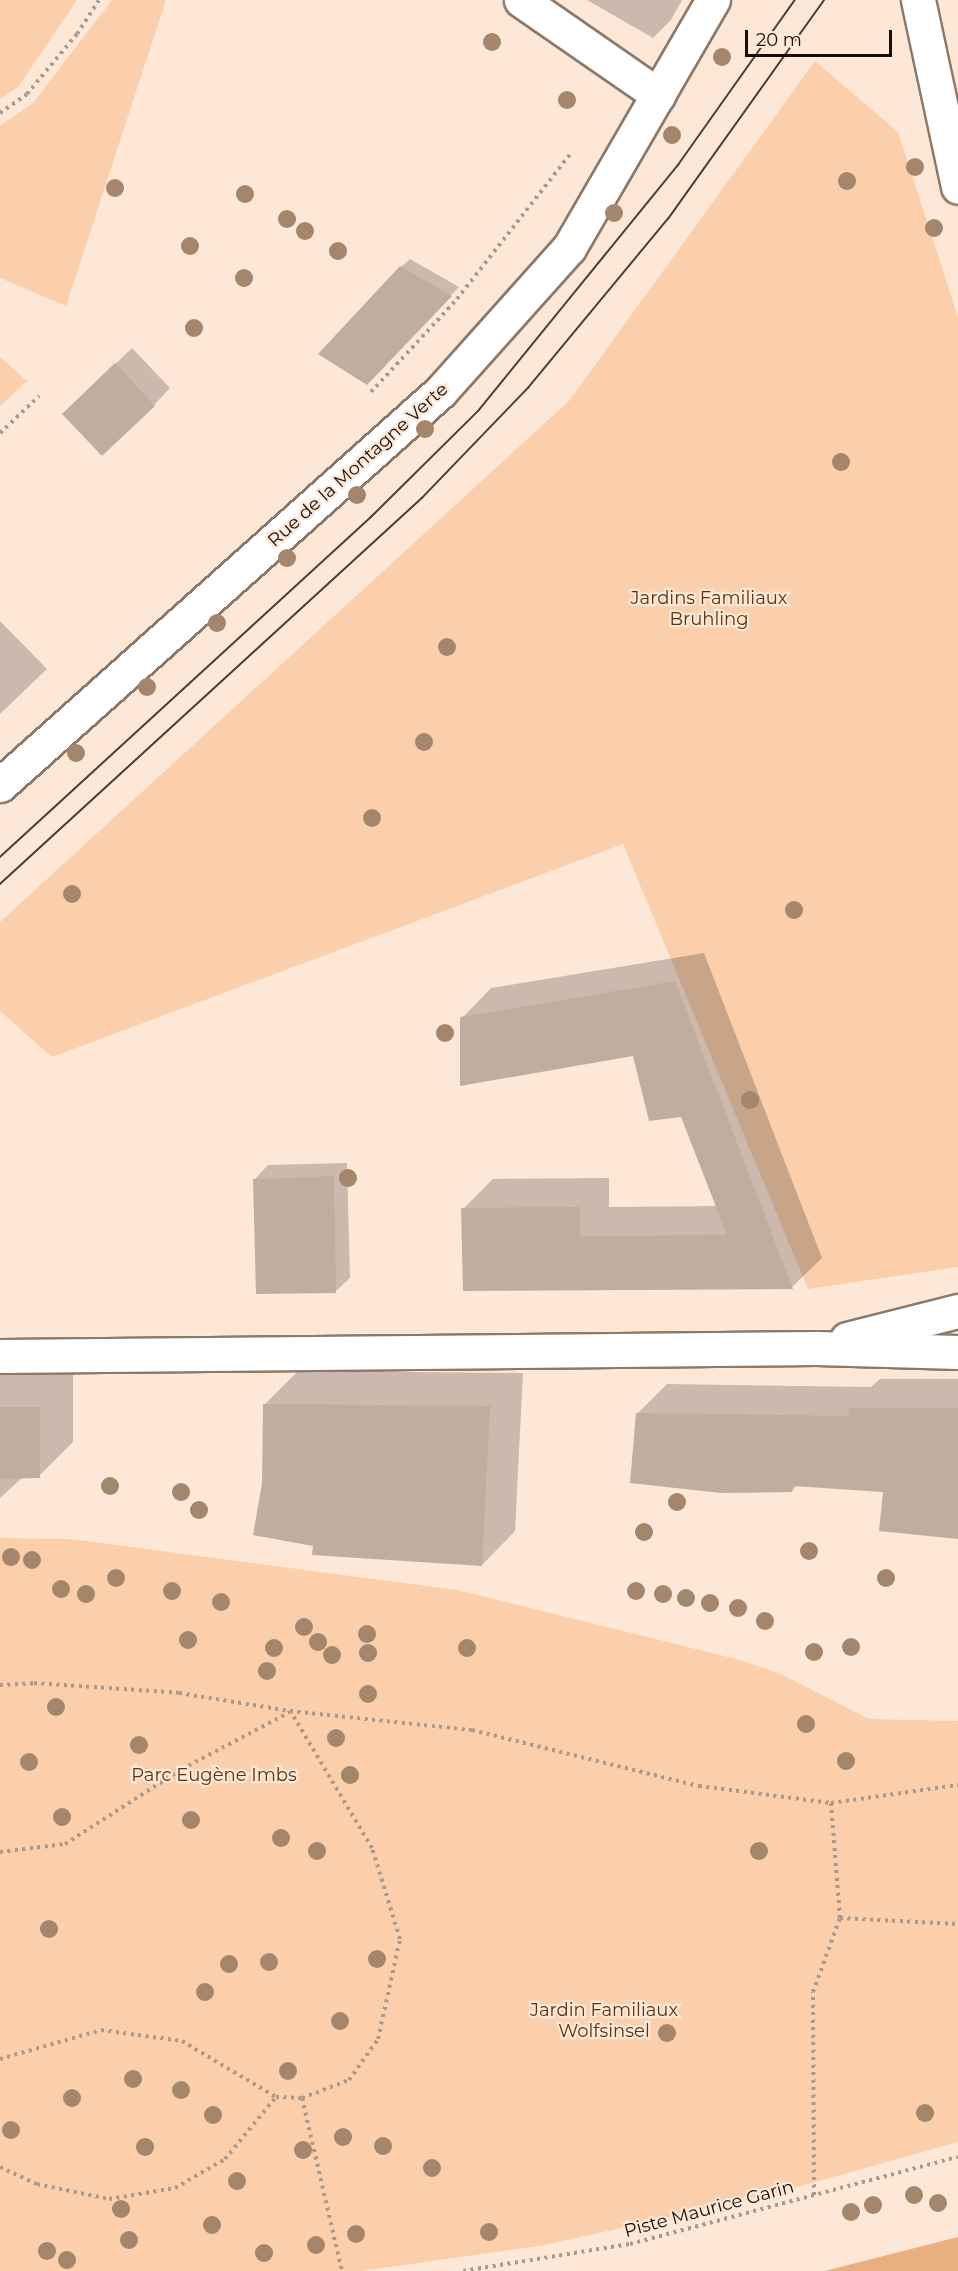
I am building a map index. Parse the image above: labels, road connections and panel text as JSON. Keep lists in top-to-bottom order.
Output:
{
  "streets": {
    "main road": ["Rue de la Montagne Verte"],
    "path": ["Piste Maurice Garin"]
  },
  "parks": ["Jardins Familiaux Bruhling", "Parc Eugène Imbs", "Jardin Familiaux Wolfsinsel"],
  "scale_bar": "20 m"
}
